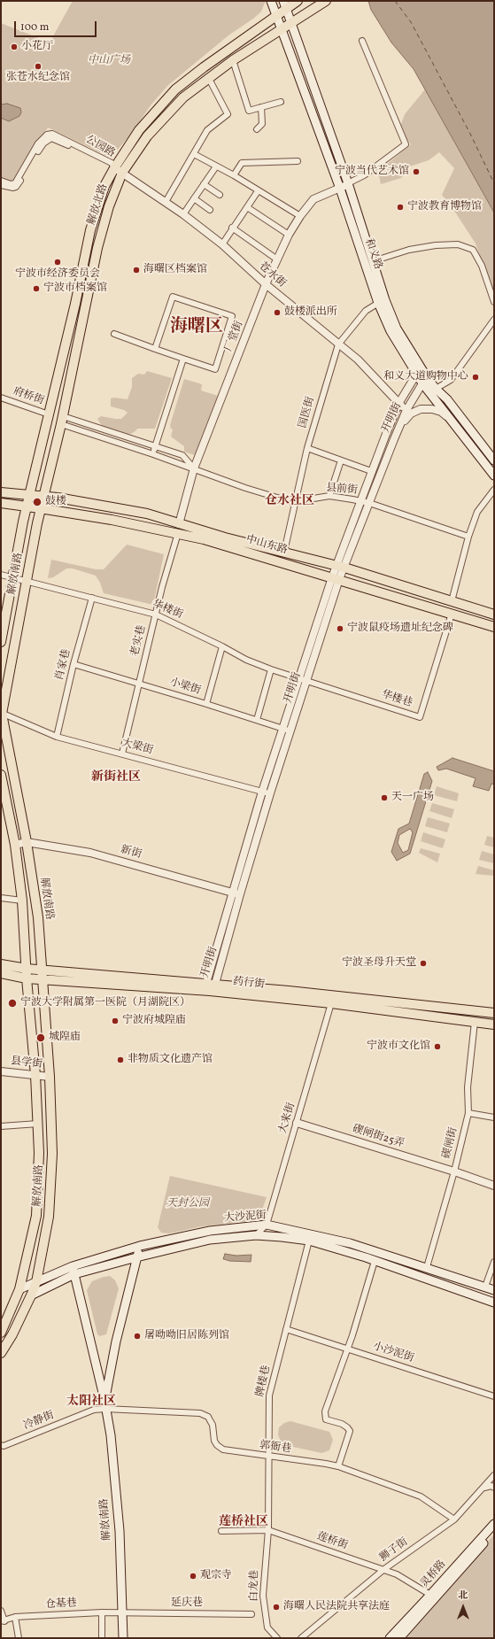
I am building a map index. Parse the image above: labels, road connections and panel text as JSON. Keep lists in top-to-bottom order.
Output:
{
  "streets": {
    "main road": [
      "解放北路",
      "和义路",
      "中山东路",
      "解放南路",
      "药行街",
      "大沙泥街",
      "灵桥路"
    ],
    "street": [
      "公园路",
      "苍水街",
      "厂堂街",
      "府桥街",
      "国医街",
      "开明街",
      "县前街",
      "华楼街",
      "老实巷",
      "肖家巷",
      "小梁街",
      "华楼巷",
      "大梁街",
      "新街",
      "县学街",
      "大来街",
      "碶闸街25弄",
      "碶闸街",
      "小沙泥街",
      "牌楼巷",
      "冷静街",
      "郭衙巷",
      "莲桥街",
      "狮子街",
      "白龙巷",
      "延庆巷",
      "仓基巷"
    ]
  },
  "crossings": [
    ["公园路", "解放北路"],
    ["公园路", "苍水街"],
    ["解放北路", "和义路"],
    ["解放北路", "苍水街"],
    ["解放北路", "府桥街"],
    ["解放北路", "中山东路"],
    ["解放北路", "解放南路"],
    ["和义路", "厂堂街"],
    ["和义路", "国医街"],
    ["和义路", "开明街"],
    ["苍水街", "厂堂街"],
    ["苍水街", "国医街"],
    ["苍水街", "开明街"],
    ["厂堂街", "中山东路"],
    ["国医街", "县前街"],
    ["国医街", "中山东路"],
    ["开明街", "县前街"],
    ["开明街", "中山东路"],
    ["开明街", "华楼街"],
    ["开明街", "小梁街"],
    ["开明街", "华楼巷"],
    ["开明街", "大梁街"],
    ["开明街", "新街"],
    ["开明街", "药行街"],
    ["中山东路", "解放南路"],
    ["中山东路", "老实巷"],
    ["中山东路", "华楼巷"],
    ["解放南路", "华楼街"],
    ["解放南路", "大梁街"],
    ["解放南路", "新街"],
    ["解放南路", "药行街"],
    ["解放南路", "县学街"],
    ["解放南路", "大沙泥街"],
    ["解放南路", "冷静街"],
    ["解放南路", "郭衙巷"],
    ["解放南路", "延庆巷"],
    ["解放南路", "仓基巷"],
    ["华楼街", "老实巷"],
    ["华楼街", "肖家巷"],
    ["华楼街", "华楼巷"],
    ["老实巷", "小梁街"],
    ["老实巷", "大梁街"],
    ["肖家巷", "小梁街"],
    ["肖家巷", "大梁街"],
    ["药行街", "大来街"],
    ["药行街", "碶闸街"],
    ["大来街", "碶闸街25弄"],
    ["大来街", "大沙泥街"],
    ["碶闸街25弄", "碶闸街"],
    ["碶闸街", "大沙泥街"],
    ["大沙泥街", "牌楼巷"],
    ["小沙泥街", "牌楼巷"],
    ["牌楼巷", "郭衙巷"],
    ["牌楼巷", "莲桥街"],
    ["牌楼巷", "白龙巷"],
    ["冷静街", "郭衙巷"],
    ["郭衙巷", "狮子街"],
    ["莲桥街", "狮子街"],
    ["莲桥街", "灵桥路"],
    ["莲桥街", "白龙巷"],
    ["延庆巷", "仓基巷"]
  ],
  "districts": [
    "海曙区",
    "仓水社区",
    "新街社区",
    "太阳社区",
    "莲桥社区"
  ],
  "parks": ["中山广场", "天封公园"],
  "places": [
    "小花厅",
    "张苍水纪念馆",
    "宁波当代艺术馆",
    "宁波教育博物馆",
    "宁波市经济委员会",
    "海曙区档案馆",
    "宁波市档案馆",
    "鼓楼派出所",
    "和义大道购物中心",
    "鼓楼",
    "宁波鼠疫场遗址纪念碑",
    "天一广场",
    "宁波圣母升天堂",
    "宁波大学附属第一医院（月湖院区）",
    "宁波府城隍庙",
    "城隍庙",
    "宁波市文化馆",
    "非物质文化遗产馆",
    "屠呦呦旧居陈列馆",
    "观宗寺",
    "海曙人民法院共享法庭"
  ],
  "scale_bar": "100 m",
  "north": "top"
}
